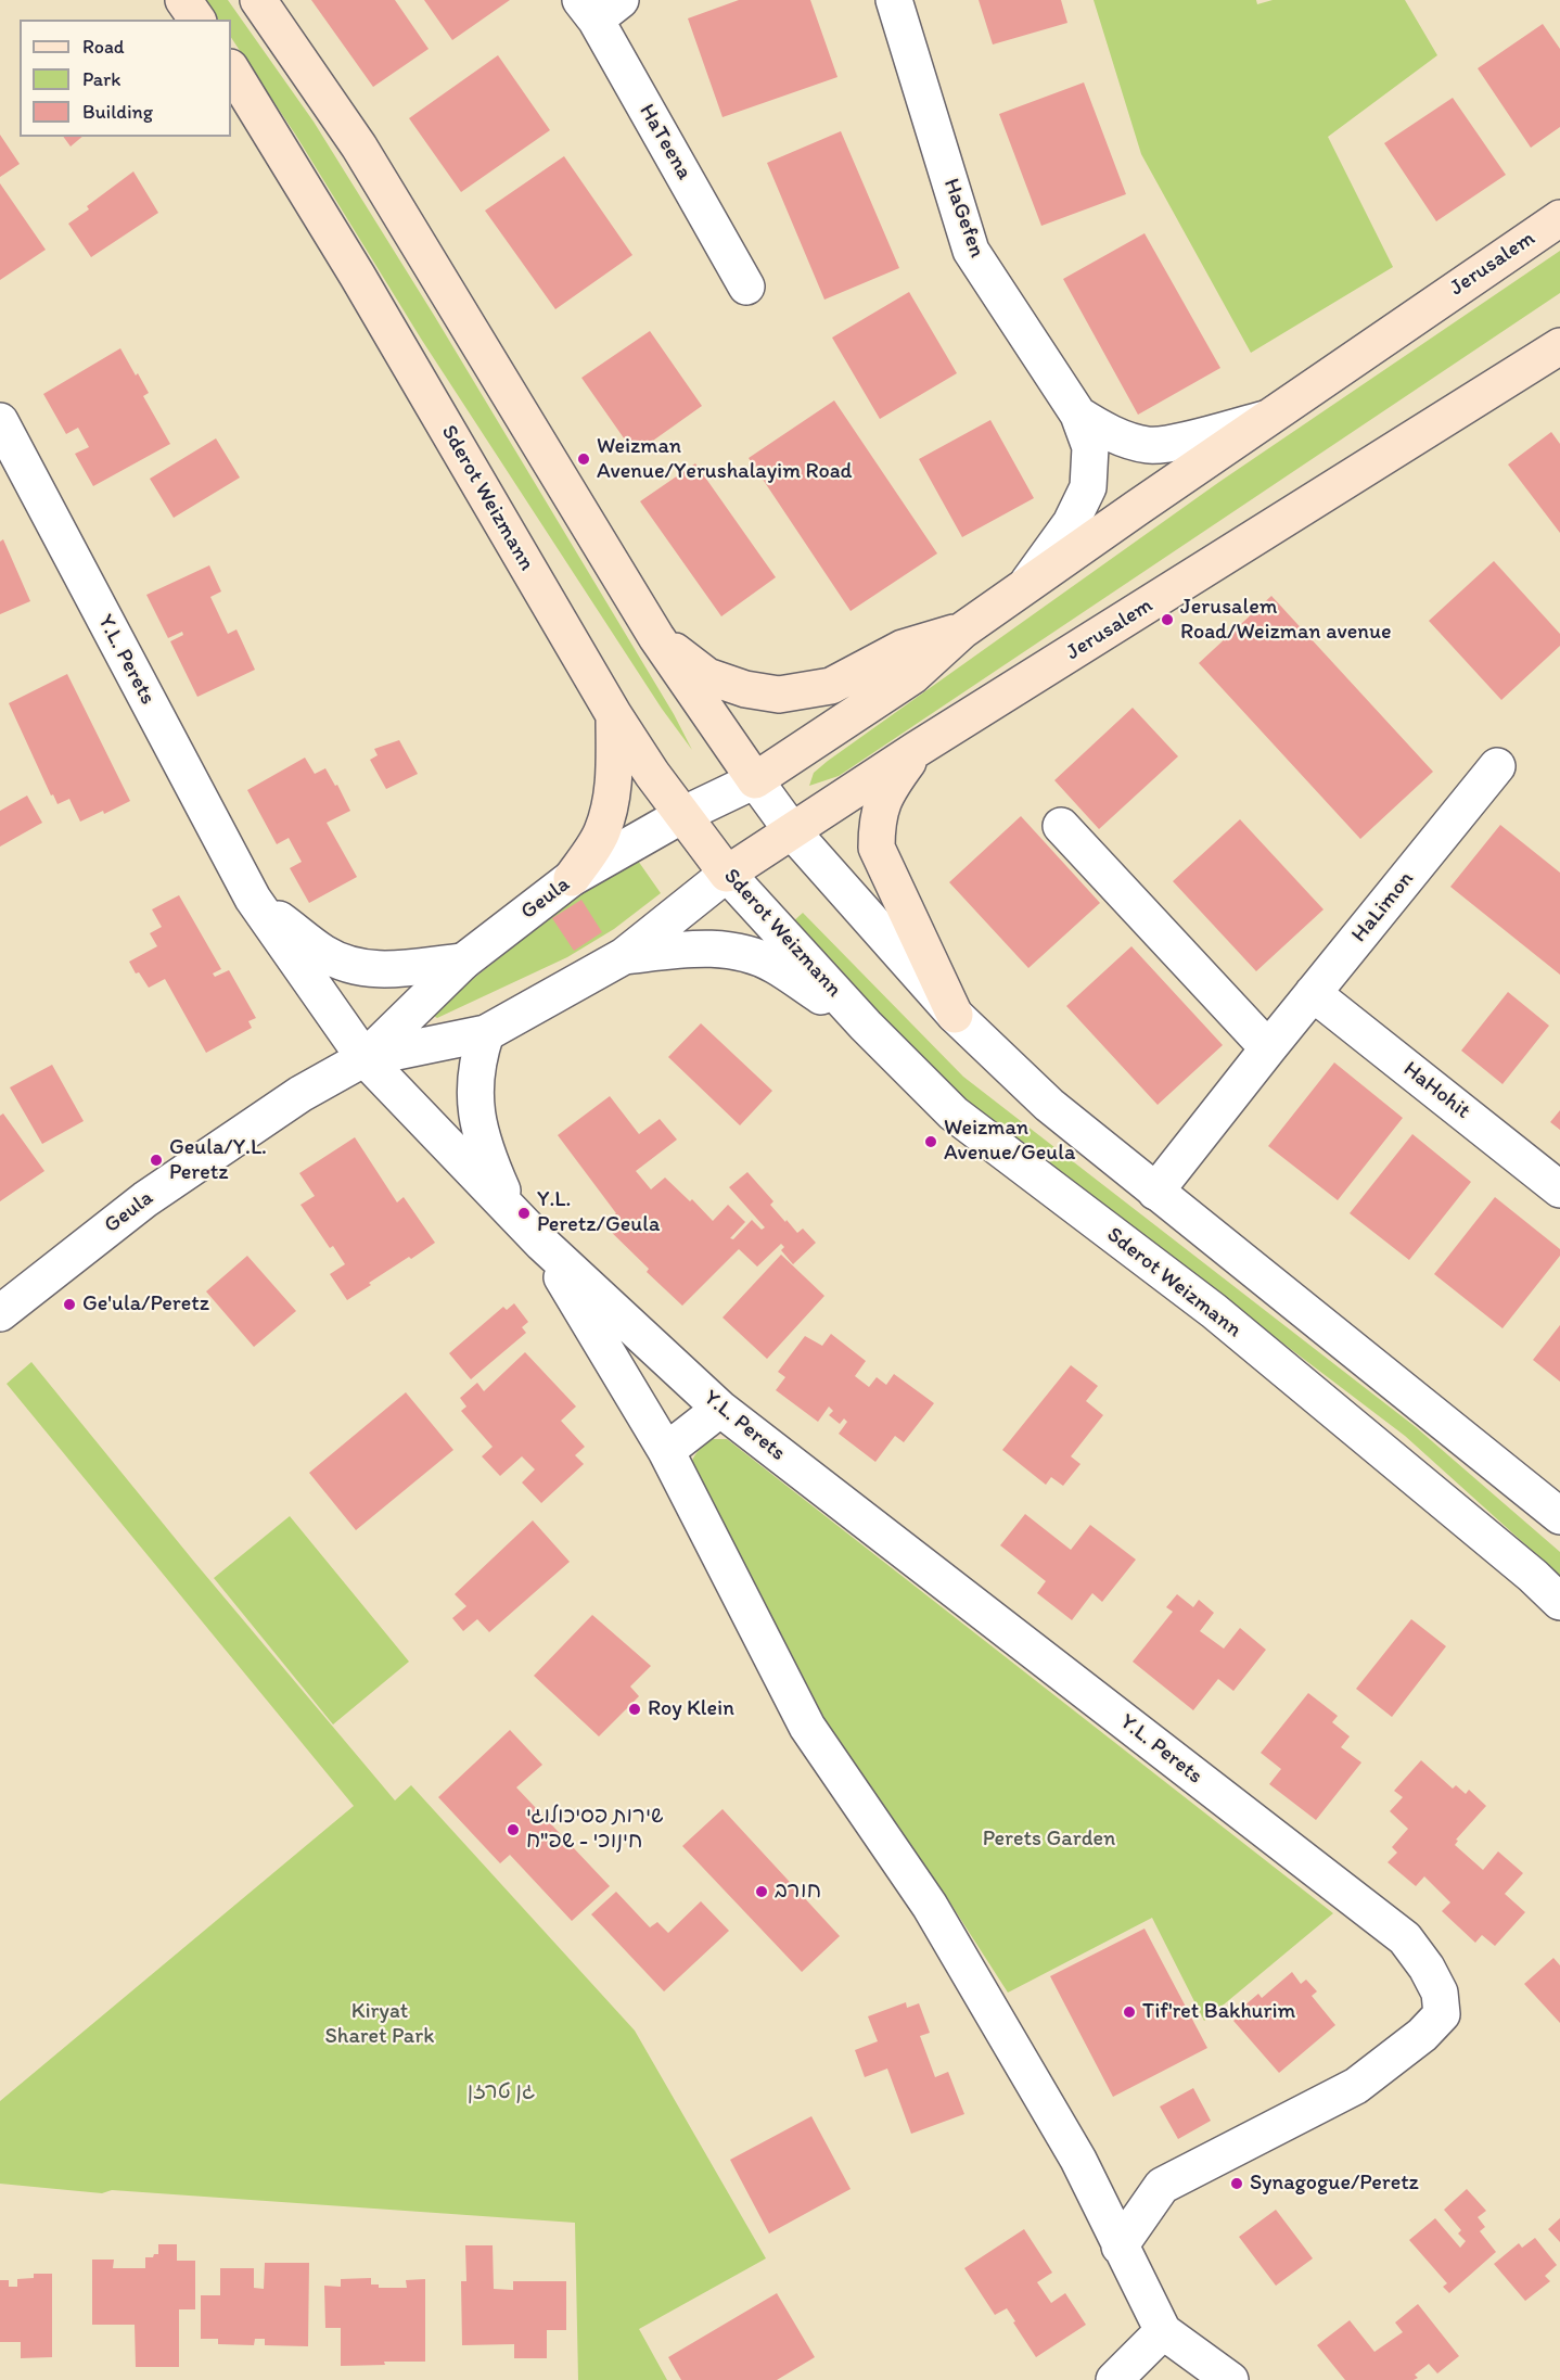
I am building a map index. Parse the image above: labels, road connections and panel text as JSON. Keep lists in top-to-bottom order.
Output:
{
  "streets": {
    "main road": ["Jerusalem", "Sderot Weizmann"],
    "street": [
      "HaTeena",
      "HaGefen",
      "Y.L. Perets",
      "Geula",
      "HaLimon",
      "HaHohit"
    ]
  },
  "crossings": [
    ["HaGefen", "Jerusalem"],
    ["Jerusalem", "Sderot Weizmann"],
    ["Jerusalem", "Geula"],
    ["Sderot Weizmann", "Geula"],
    ["Y.L. Perets", "Geula"],
    ["HaLimon", "HaHohit"]
  ],
  "parks": ["Perets Garden", "Kiryat Sharet Park", "גן טרזן"],
  "places": [
    "Weizman Avenue/Yerushalayim Road",
    "Jerusalem Road/Weizman avenue",
    "Weizman Avenue/Geula",
    "Geula/Y.L. Peretz",
    "Y.L. Peretz/Geula",
    "Ge'ula/Peretz",
    "Roy Klein",
    "שירות פסיכולוגי חינוכי - שפ\"ח",
    "חורב",
    "Tif'ret Bakhurim",
    "Synagogue/Peretz"
  ],
  "legend": ["Road", "Park", "Building"]
}
